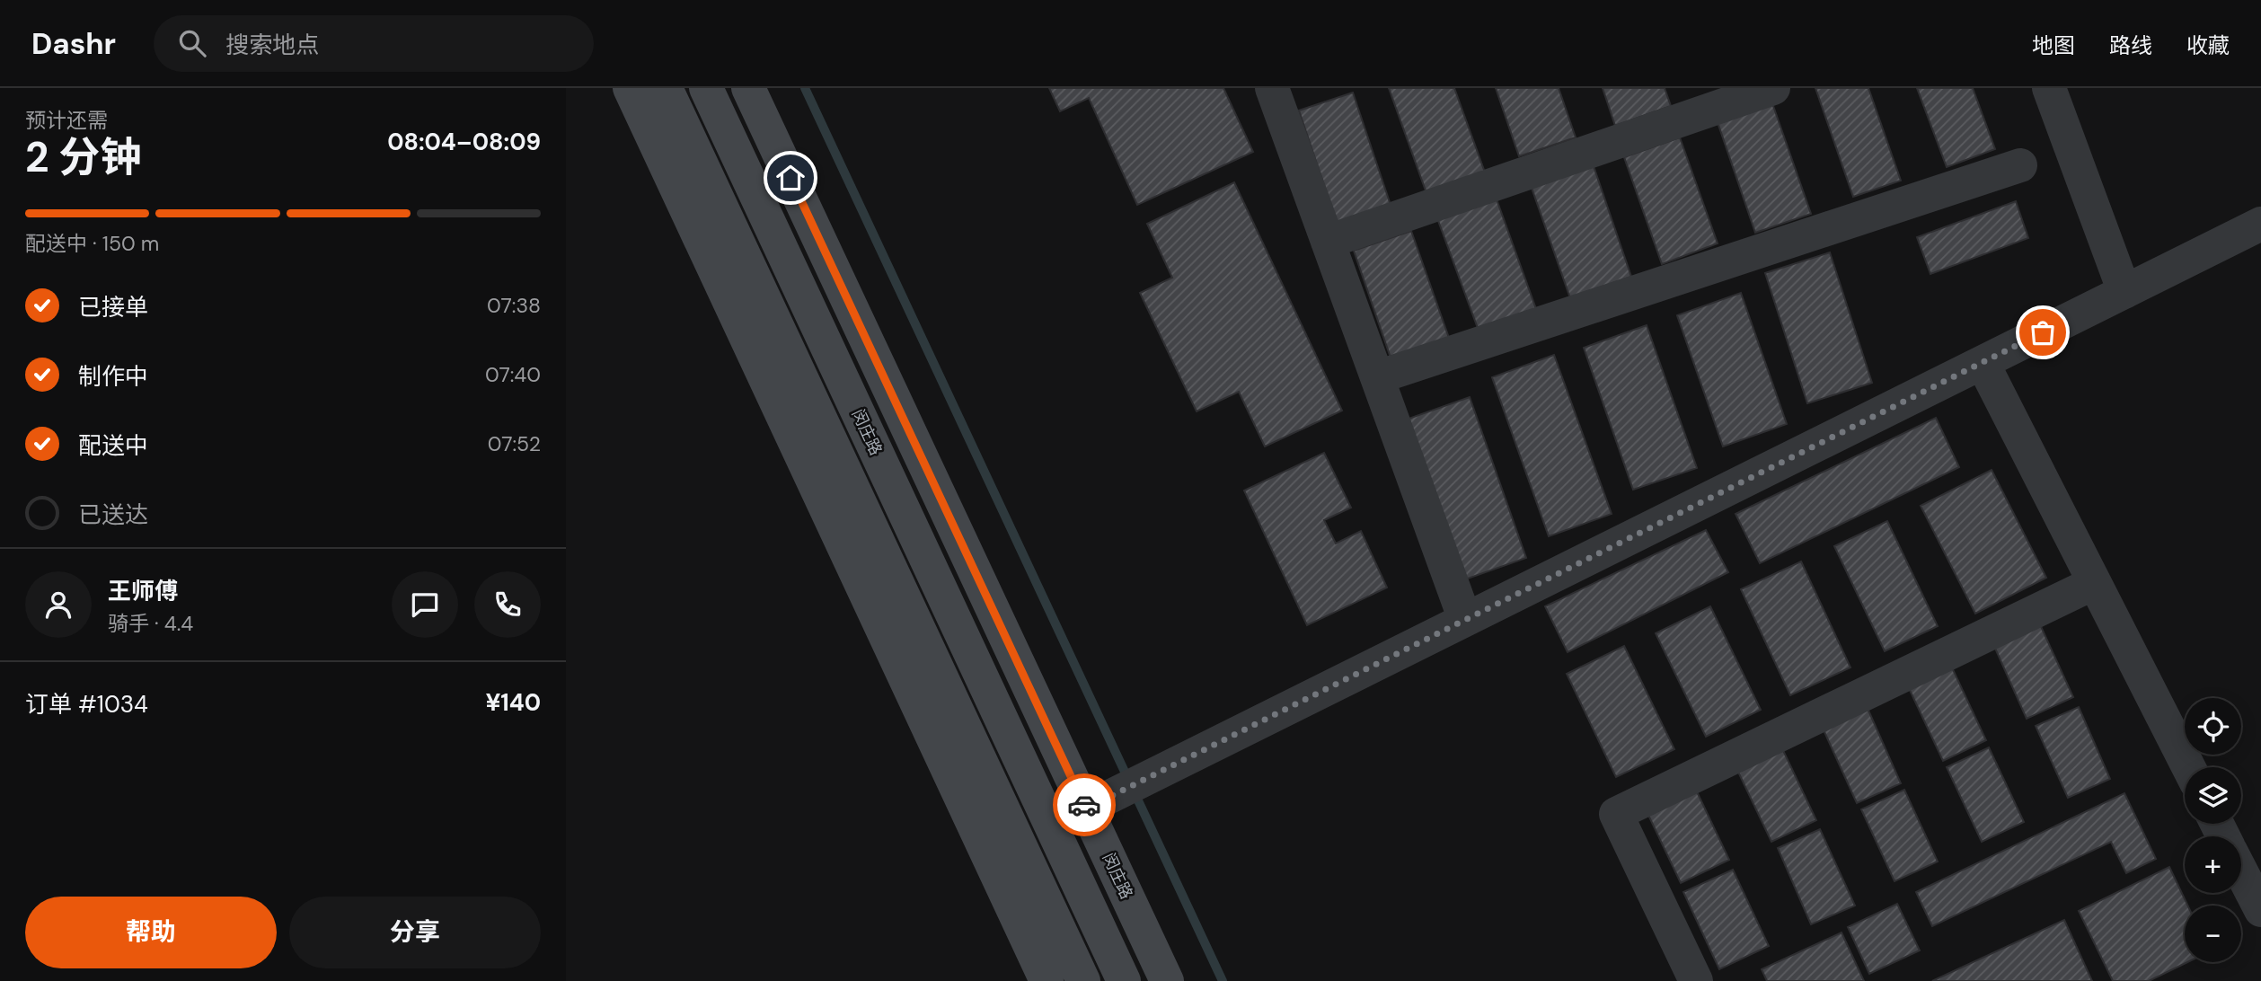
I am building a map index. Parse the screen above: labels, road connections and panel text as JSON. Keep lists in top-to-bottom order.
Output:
{
  "streets": {
    "street": ["闵庄路"]
  },
  "page": {
    "header": "Dashr",
    "search": "搜索地点",
    "nav": ["地图", "路线", "收藏"],
    "heading": ["2 分钟", "预计还需", "08:04–08:09"],
    "panel": [
      "王师傅",
      "骑手 · 4.4",
      "订单 #1034",
      "¥140"
    ],
    "bar": "配送中 · 150 m",
    "list": [
      ["已接单", "07:38"],
      ["制作中", "07:40"],
      ["配送中", "07:52"],
      "已送达"
    ],
    "map_buttons": ["+", "−"],
    "buttons": ["帮助", "分享"]
  }
}
